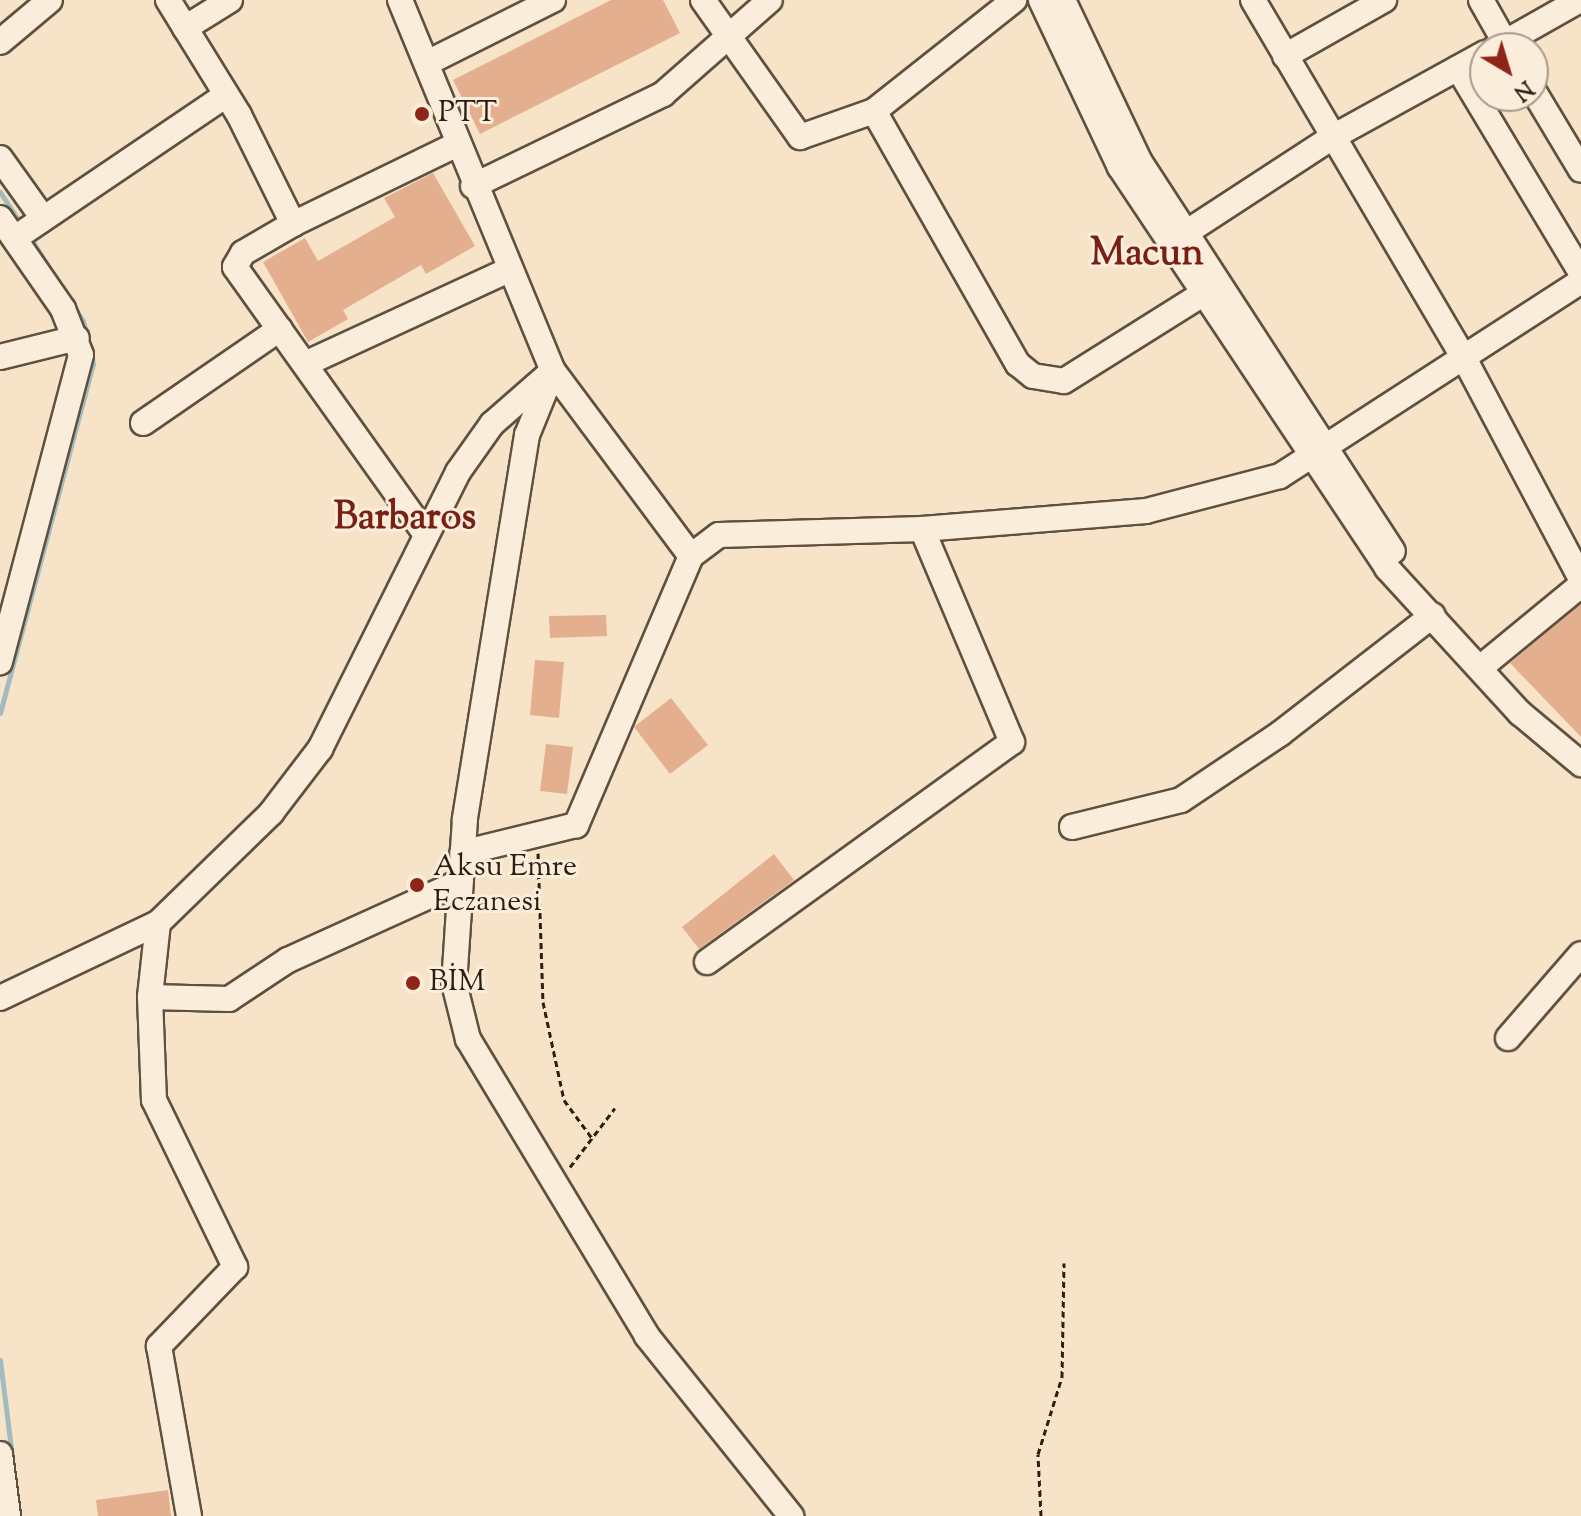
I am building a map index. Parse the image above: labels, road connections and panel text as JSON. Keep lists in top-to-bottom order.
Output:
{
  "districts": ["Macun", "Barbaros"],
  "places": ["PTT", "Aksu Emre Eczanesi", "BİM"],
  "north": "bottom right"
}
